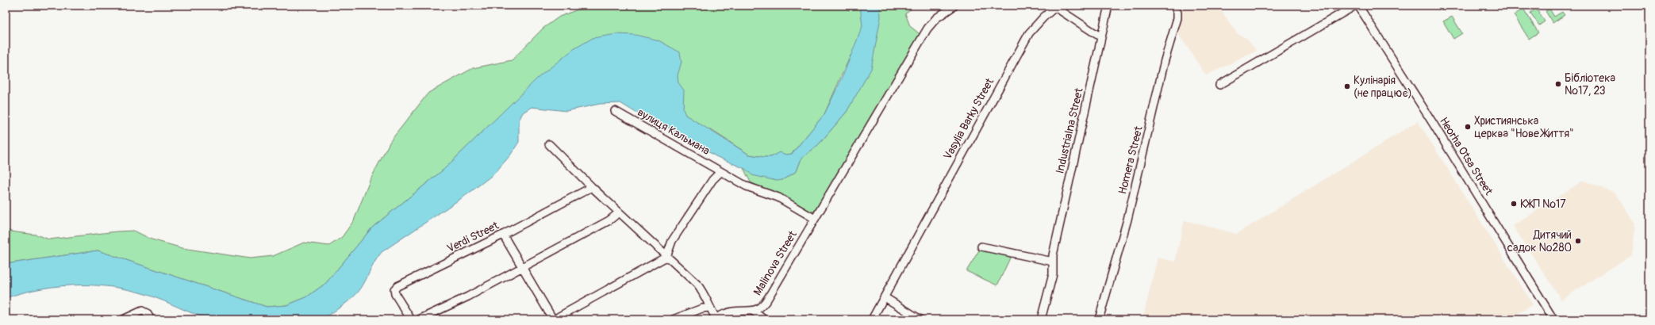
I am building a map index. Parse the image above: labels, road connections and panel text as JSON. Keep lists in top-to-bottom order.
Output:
{
  "streets": {
    "street": [
      "Vasylia Barky Street",
      "Industrialna Street",
      "вулиця Кальмана",
      "Heorha Otsa Street",
      "Homera Street",
      "Verdi Street",
      "Malinova Street"
    ]
  },
  "crossings": [
    ["Vasylia Barky Street", "Industrialna Street"],
    ["вулиця Кальмана", "Malinova Street"],
    ["Verdi Street", "Malinova Street"]
  ],
  "places": [
    "Бібліотека №17, 23",
    "Кулінарія (не працює)",
    "Християнська церква \"Нове Життя\"",
    "КЖП №17",
    "Дитячий садок №280"
  ]
}
